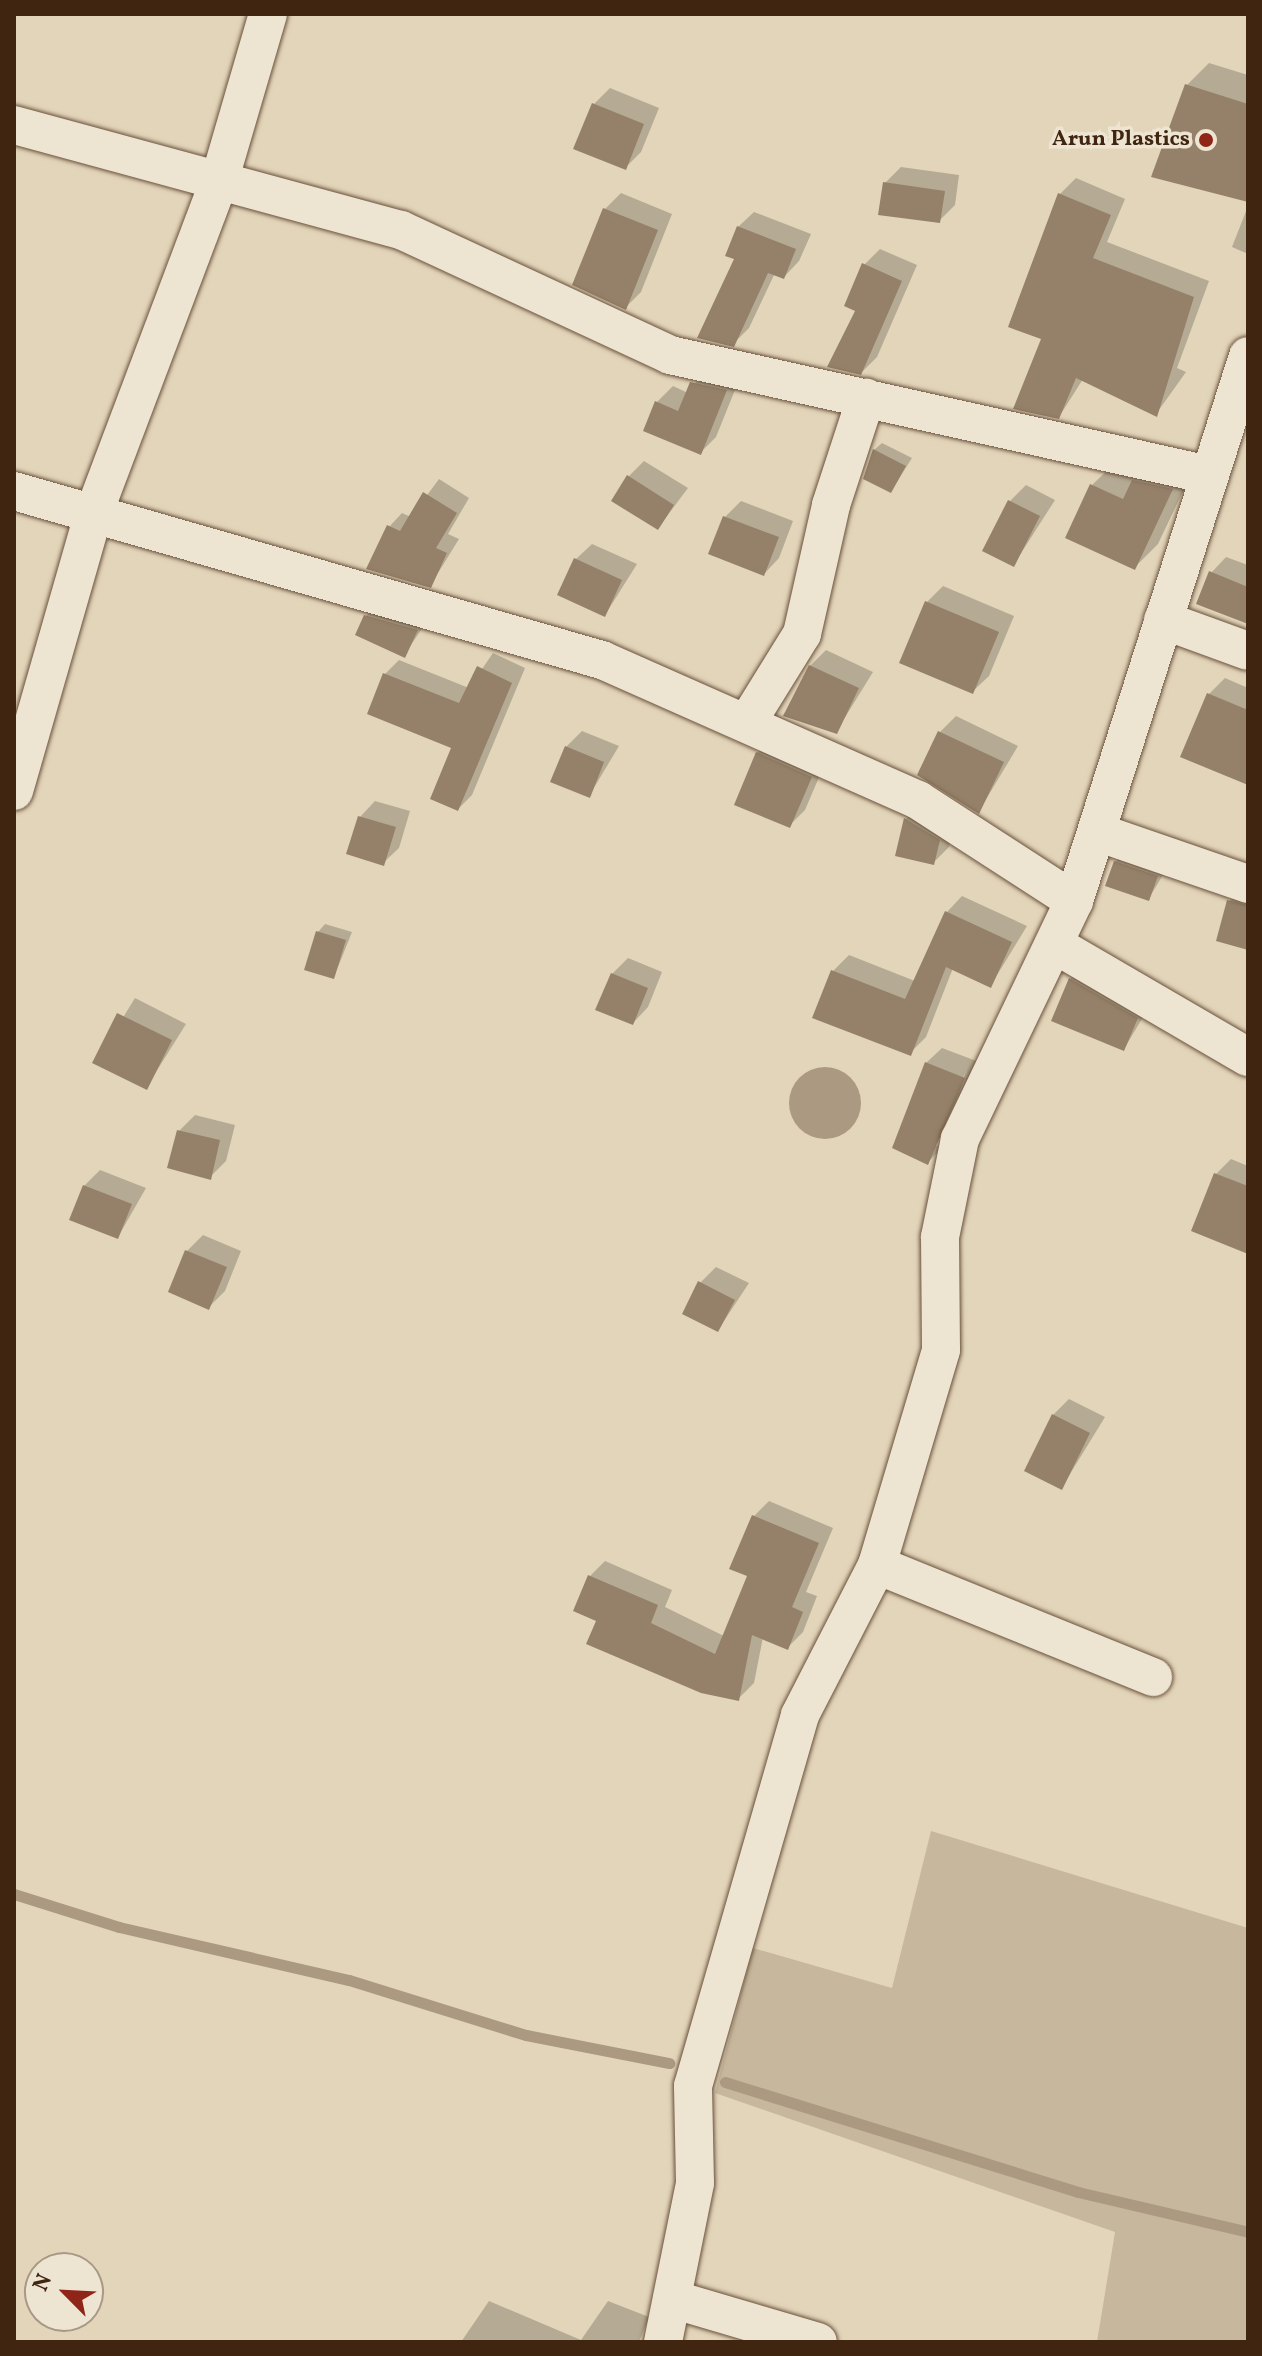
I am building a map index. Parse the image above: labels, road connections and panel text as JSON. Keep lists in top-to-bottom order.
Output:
{
  "places": ["Arun Plastics"],
  "north": "top left"
}
